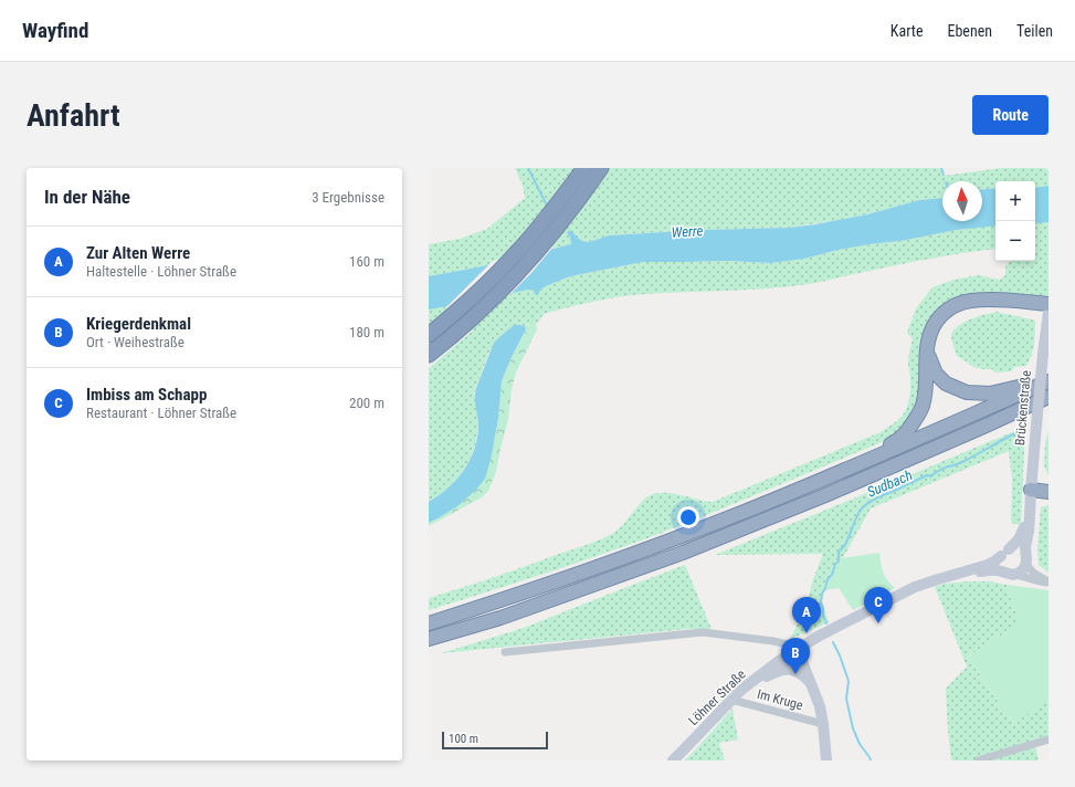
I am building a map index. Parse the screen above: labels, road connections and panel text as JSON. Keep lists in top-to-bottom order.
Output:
{
  "streets": {
    "main road": ["Brückenstraße", "Löhner Straße"],
    "street": ["Im Kruge"]
  },
  "crossings": [
    ["Brückenstraße", "Löhner Straße"],
    ["Löhner Straße", "Im Kruge"]
  ],
  "water": ["Werre", "Sudbach"],
  "scale_bar": "100 m",
  "north": "top",
  "page": {
    "header": "Wayfind",
    "nav": ["Karte", "Ebenen", "Teilen"],
    "buttons": "Route",
    "title": "Anfahrt",
    "heading": ["In der Nähe", "3 Ergebnisse"],
    "map_buttons": ["+", "−"],
    "list": [
      {
        "mark": "A",
        "name": "Zur Alten Werre",
        "note": "Haltestelle · Löhner Straße",
        "value": "160 m"
      },
      {
        "mark": "B",
        "name": "Kriegerdenkmal",
        "note": "Ort · Weihestraße",
        "value": "180 m"
      },
      {
        "mark": "C",
        "name": "Imbiss am Schapp",
        "note": "Restaurant · Löhner Straße",
        "value": "200 m"
      }
    ],
    "pins": ["C", "A", "B"],
    "scale": "100 m"
  }
}
